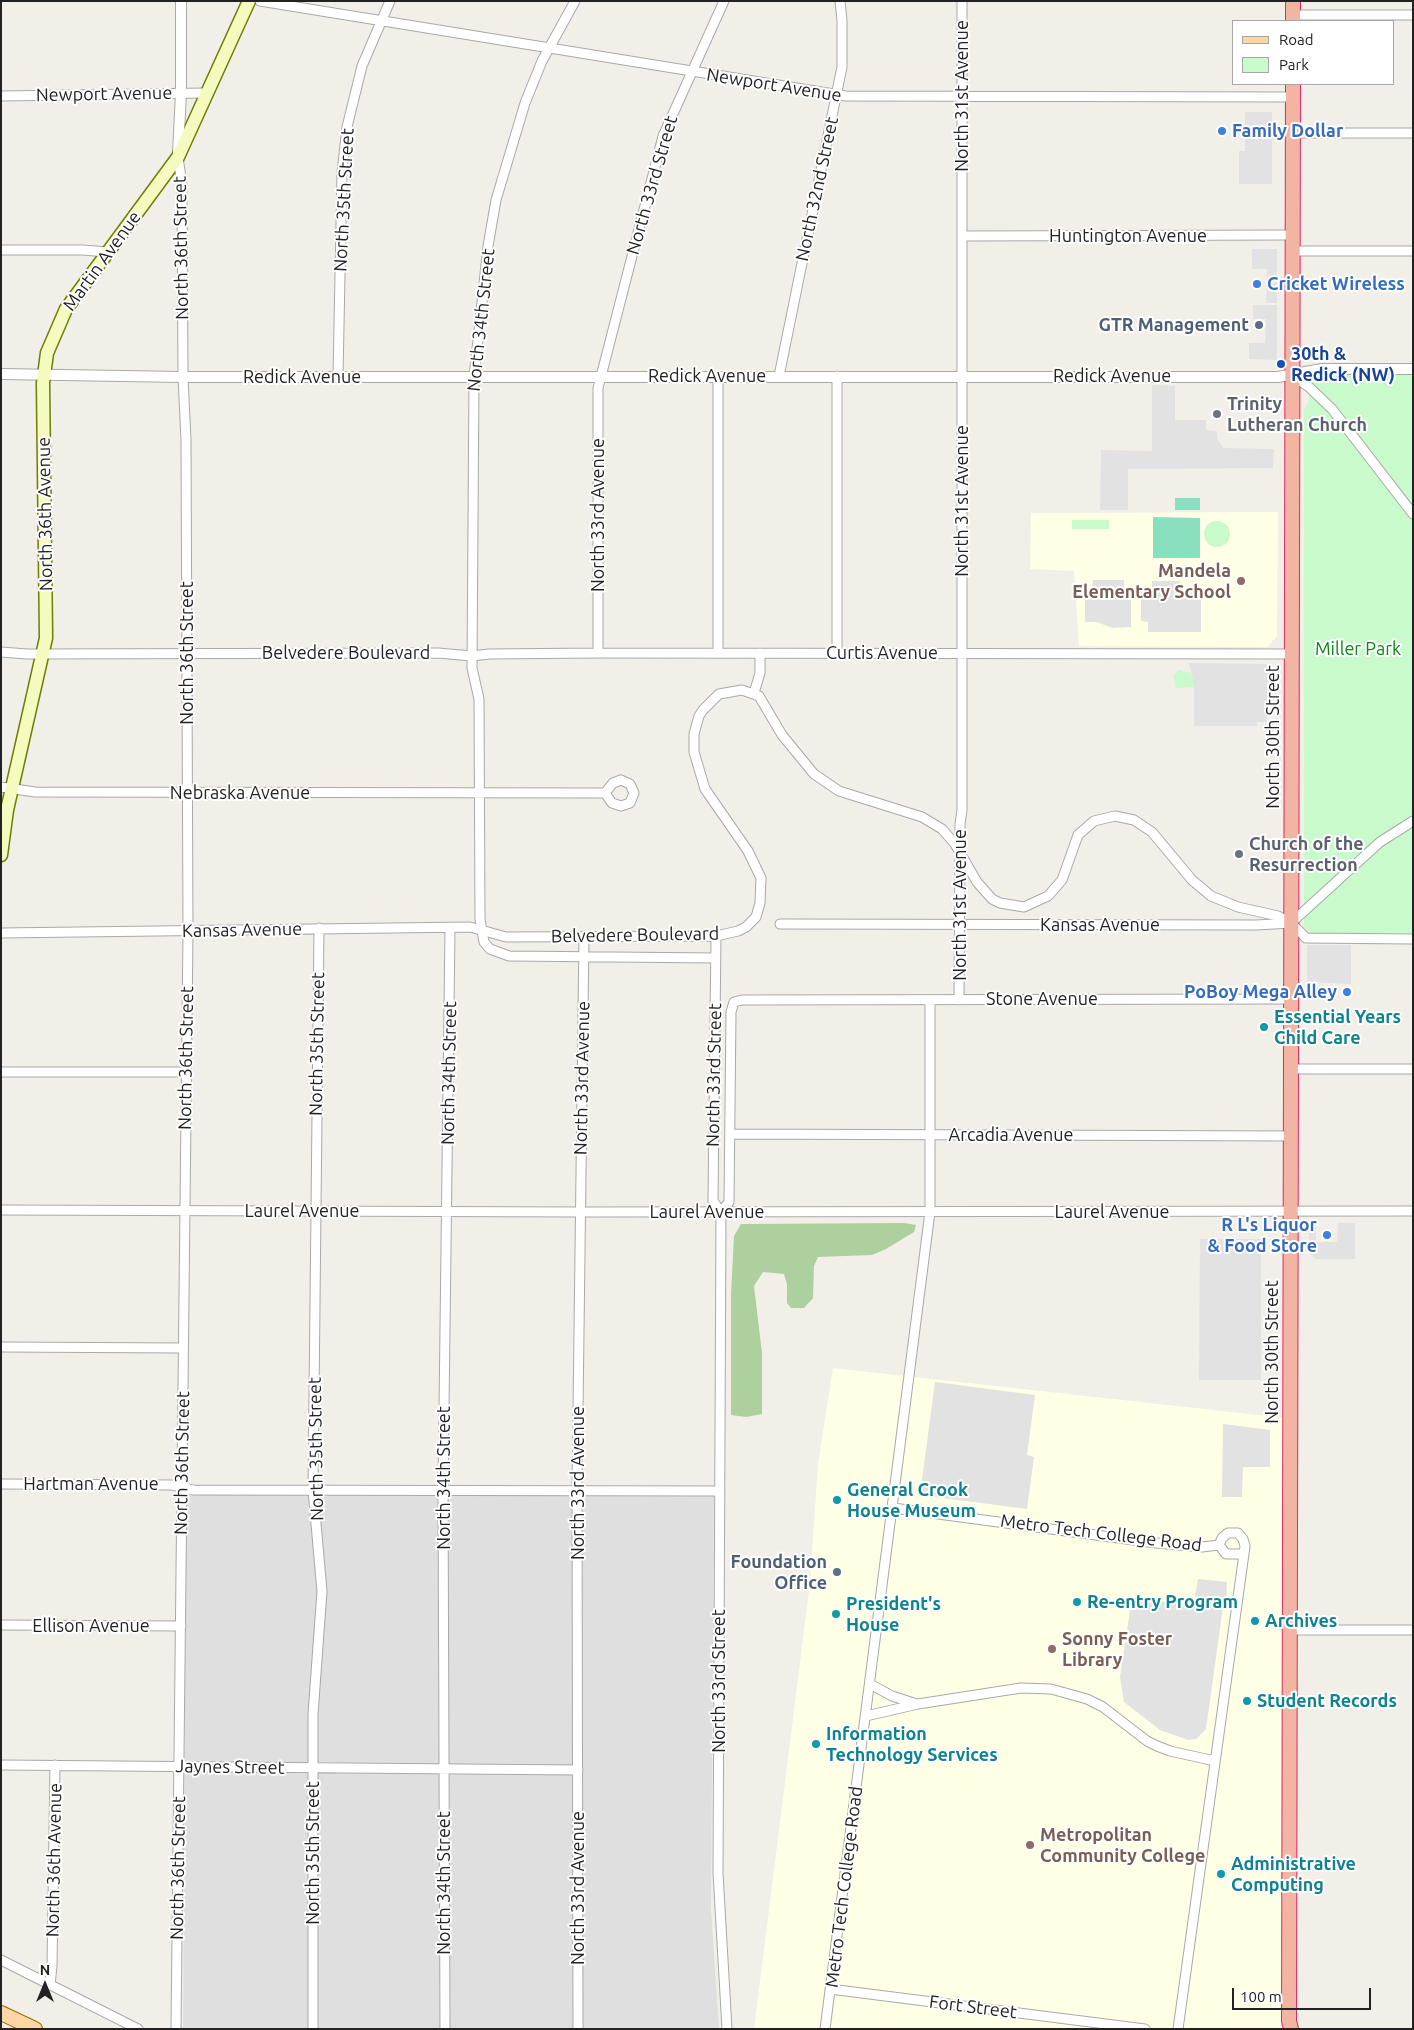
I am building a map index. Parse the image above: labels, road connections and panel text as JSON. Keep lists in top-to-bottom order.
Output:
{
  "streets": {
    "highway": ["North 30th Street"],
    "main road": ["North 36th Street", "Martin Avenue", "North 36th Avenue"],
    "street": [
      "Newport Avenue",
      "North 31st Avenue",
      "North 33rd Street",
      "North 32nd Street",
      "North 35th Street",
      "Huntington Avenue",
      "North 34th Street",
      "Redick Avenue",
      "North 33rd Avenue",
      "Belvedere Boulevard",
      "Curtis Avenue",
      "Nebraska Avenue",
      "Kansas Avenue",
      "Stone Avenue",
      "Arcadia Avenue",
      "Laurel Avenue",
      "Hartman Avenue",
      "Metro Tech College Road",
      "Ellison Avenue",
      "Jaynes Street",
      "Fort Street"
    ]
  },
  "crossings": [
    ["Newport Avenue", "North 31st Avenue"],
    ["Newport Avenue", "North 33rd Street"],
    ["Newport Avenue", "North 32nd Street"],
    ["Newport Avenue", "North 35th Street"],
    ["Newport Avenue", "North 36th Street"],
    ["Newport Avenue", "North 34th Street"],
    ["Newport Avenue", "North 30th Street"],
    ["North 31st Avenue", "Huntington Avenue"],
    ["North 31st Avenue", "Redick Avenue"],
    ["North 31st Avenue", "Curtis Avenue"],
    ["North 31st Avenue", "Kansas Avenue"],
    ["North 31st Avenue", "Stone Avenue"],
    ["North 33rd Street", "Redick Avenue"],
    ["North 33rd Street", "North 33rd Avenue"],
    ["North 33rd Street", "Belvedere Boulevard"],
    ["North 33rd Street", "Stone Avenue"],
    ["North 33rd Street", "Arcadia Avenue"],
    ["North 33rd Street", "Laurel Avenue"],
    ["North 33rd Street", "Hartman Avenue"],
    ["North 32nd Street", "Redick Avenue"],
    ["North 35th Street", "Redick Avenue"],
    ["North 35th Street", "Kansas Avenue"],
    ["North 35th Street", "Laurel Avenue"],
    ["North 35th Street", "Hartman Avenue"],
    ["North 35th Street", "Jaynes Street"],
    ["Huntington Avenue", "North 30th Street"],
    ["North 36th Street", "Martin Avenue"],
    ["North 36th Street", "Redick Avenue"],
    ["North 36th Street", "Belvedere Boulevard"],
    ["North 36th Street", "Nebraska Avenue"],
    ["North 36th Street", "Kansas Avenue"],
    ["North 36th Street", "Laurel Avenue"],
    ["North 36th Street", "Hartman Avenue"],
    ["North 36th Street", "Ellison Avenue"],
    ["North 36th Street", "Jaynes Street"],
    ["Martin Avenue", "Redick Avenue"],
    ["Martin Avenue", "North 36th Avenue"],
    ["North 34th Street", "Redick Avenue"],
    ["North 34th Street", "Belvedere Boulevard"],
    ["North 34th Street", "Curtis Avenue"],
    ["North 34th Street", "Kansas Avenue"],
    ["North 34th Street", "Laurel Avenue"],
    ["North 34th Street", "Hartman Avenue"],
    ["North 34th Street", "Jaynes Street"],
    ["Redick Avenue", "North 36th Avenue"],
    ["Redick Avenue", "North 33rd Avenue"],
    ["Redick Avenue", "North 30th Street"],
    ["North 36th Avenue", "Belvedere Boulevard"],
    ["North 36th Avenue", "Nebraska Avenue"],
    ["North 36th Avenue", "Jaynes Street"],
    ["North 33rd Avenue", "Belvedere Boulevard"],
    ["North 33rd Avenue", "Curtis Avenue"],
    ["North 33rd Avenue", "Laurel Avenue"],
    ["North 33rd Avenue", "Hartman Avenue"],
    ["North 33rd Avenue", "Jaynes Street"],
    ["Belvedere Boulevard", "Curtis Avenue"],
    ["Belvedere Boulevard", "Kansas Avenue"],
    ["Curtis Avenue", "North 30th Street"],
    ["North 30th Street", "Kansas Avenue"],
    ["North 30th Street", "Stone Avenue"],
    ["North 30th Street", "Arcadia Avenue"],
    ["North 30th Street", "Laurel Avenue"],
    ["Laurel Avenue", "Metro Tech College Road"],
    ["Metro Tech College Road", "Fort Street"]
  ],
  "parks": ["Miller Park"],
  "places": [
    "Family Dollar",
    "Cricket Wireless",
    "GTR Management",
    "30th & Redick (NW)",
    "Trinity Lutheran Church",
    "Mandela Elementary School",
    "Church of the Resurrection",
    "PoBoy Mega Alley",
    "Essential Years Child Care",
    "R L's Liquor & Food Store",
    "General Crook House Museum",
    "Foundation Office",
    "Re-entry Program",
    "President's House",
    "Archives",
    "Sonny Foster Library",
    "Student Records",
    "Information Technology Services",
    "Metropolitan Community College",
    "Administrative Computing"
  ],
  "legend": ["Road", "Park"],
  "scale_bar": "100 m",
  "north": "top"
}
